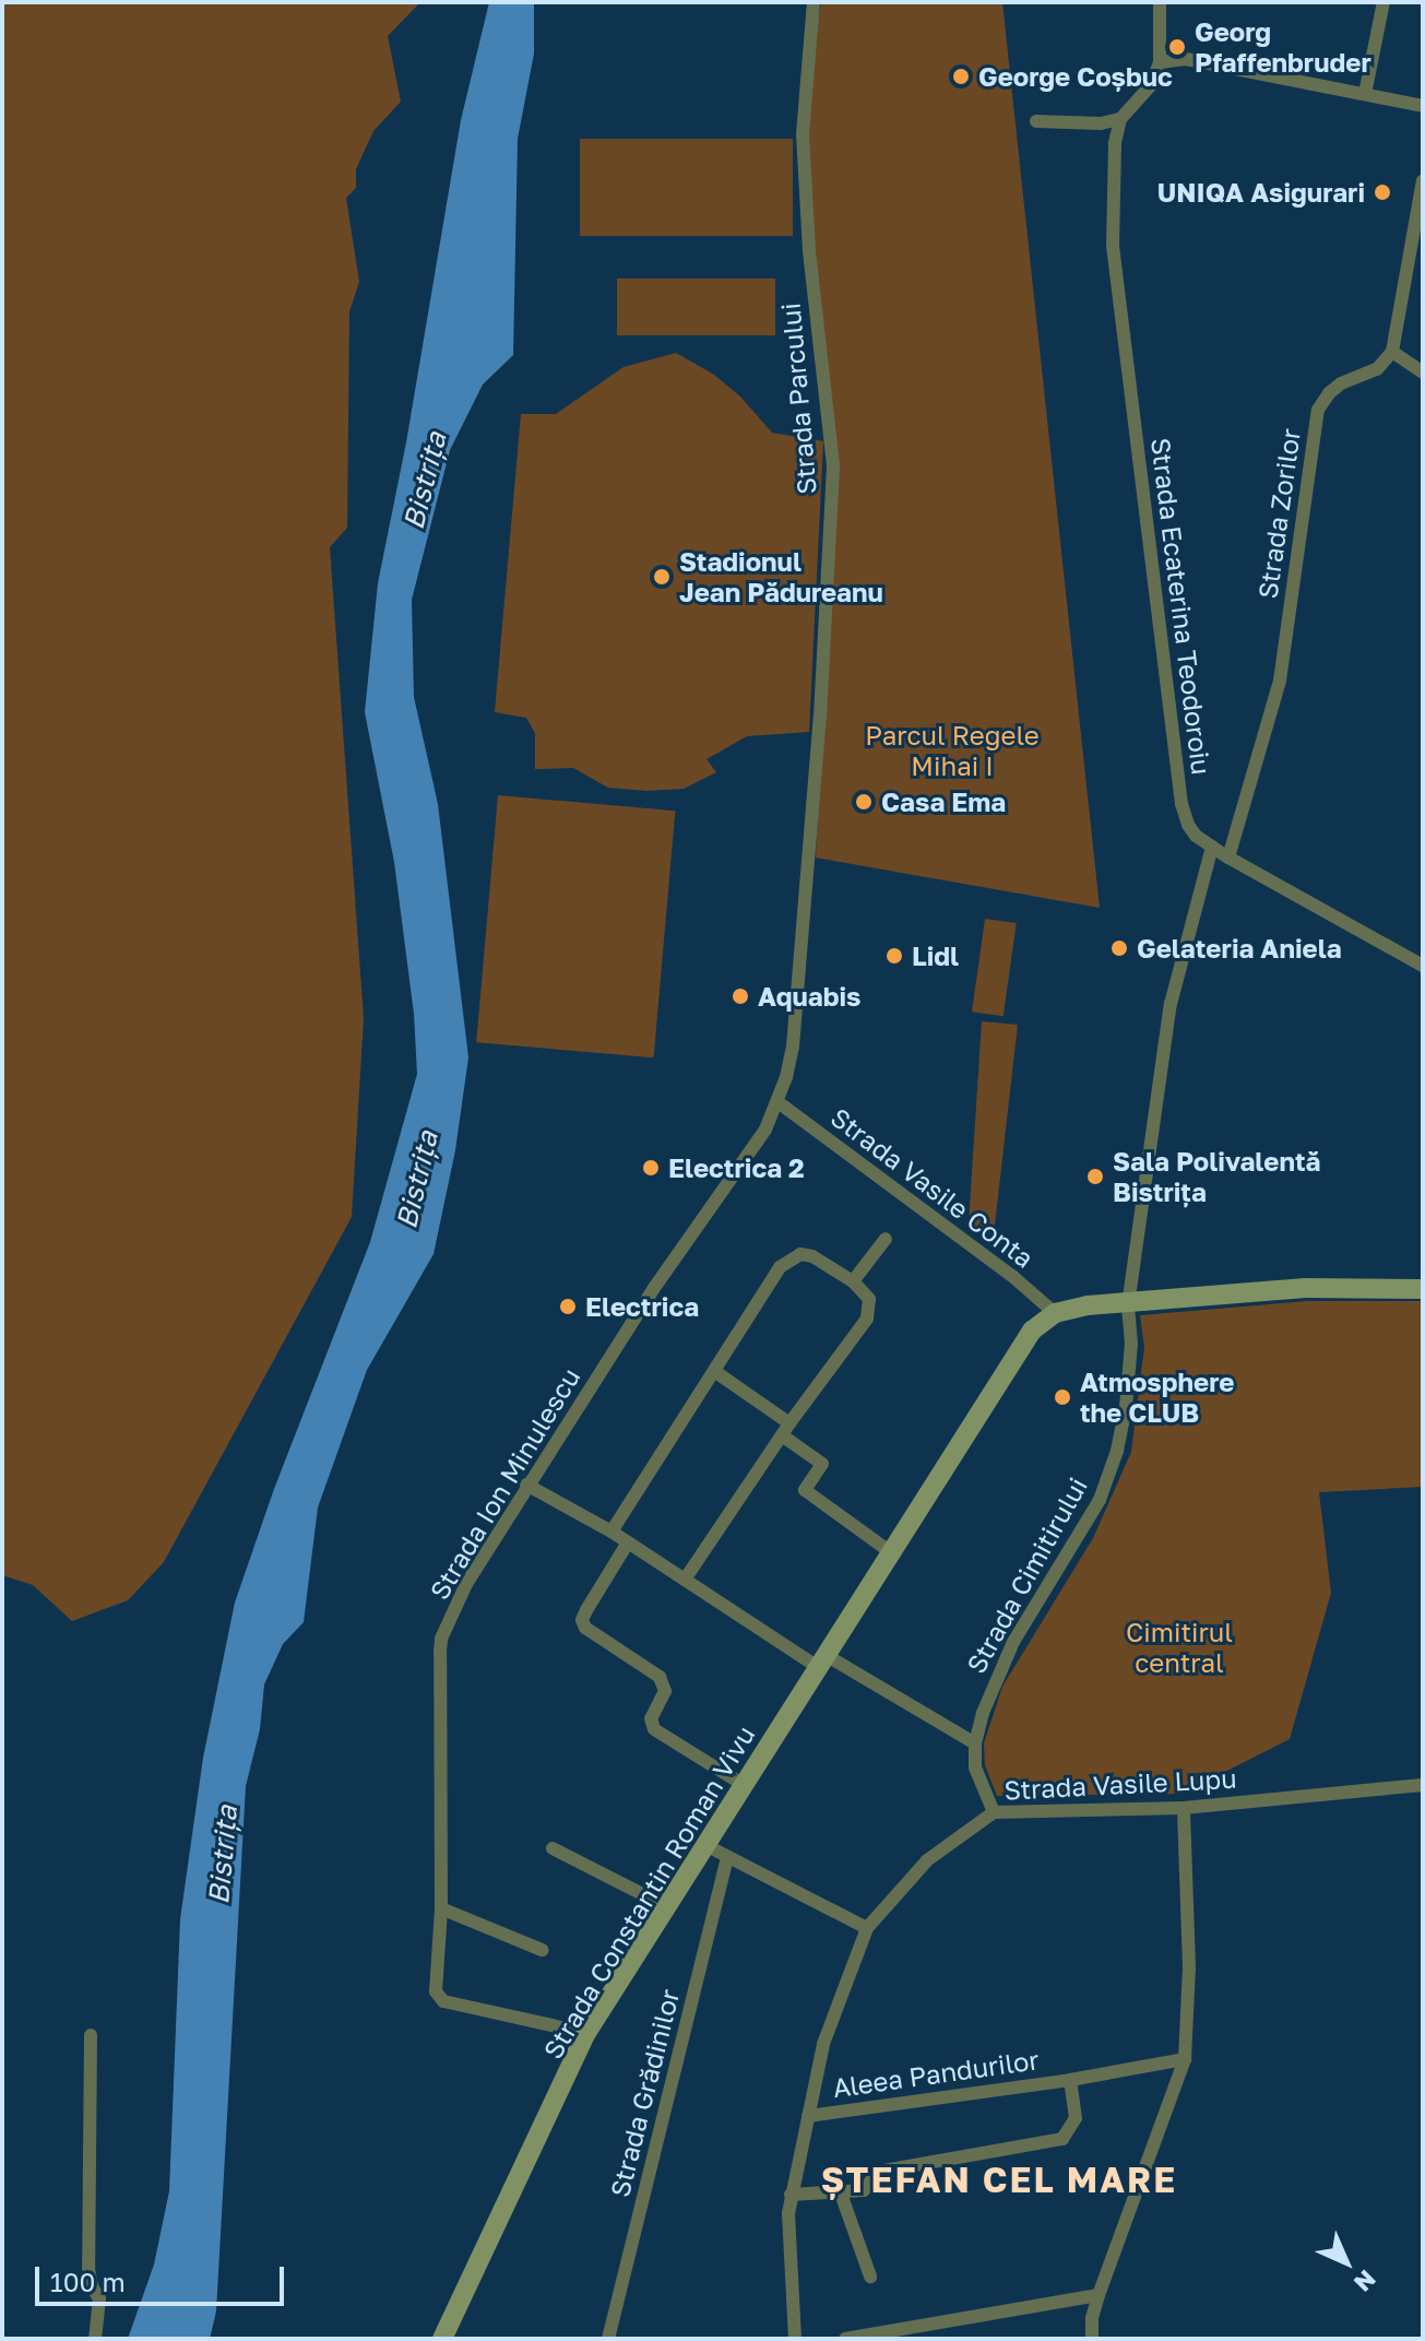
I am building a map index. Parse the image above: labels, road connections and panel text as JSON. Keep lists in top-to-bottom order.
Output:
{
  "streets": {
    "street": [
      "Strada Parcului",
      "Strada Zorilor",
      "Strada Ecaterina Teodoroiu",
      "Strada Vasile Conta",
      "Strada Ion Minulescu",
      "Strada Cimitirului",
      "Strada Vasile Lupu",
      "Strada Constantin Roman Vivu",
      "Aleea Pandurilor",
      "Strada Grădinilor"
    ]
  },
  "crossings": [
    ["Strada Parcului", "Strada Vasile Conta"],
    ["Strada Parcului", "Strada Ion Minulescu"],
    ["Strada Zorilor", "Strada Ecaterina Teodoroiu"],
    ["Strada Ecaterina Teodoroiu", "Strada Cimitirului"],
    ["Strada Vasile Conta", "Strada Ion Minulescu"],
    ["Strada Vasile Conta", "Strada Constantin Roman Vivu"],
    ["Strada Ion Minulescu", "Strada Constantin Roman Vivu"],
    ["Strada Cimitirului", "Strada Vasile Lupu"],
    ["Strada Vasile Lupu", "Aleea Pandurilor"]
  ],
  "districts": ["ȘTEFAN CEL MARE"],
  "water": ["Bistrița"],
  "parks": ["Parcul Regele Mihai I", "Cimitirul central"],
  "places": [
    "Georg Pfaffenbruder",
    "George Coșbuc",
    "UNIQA Asigurari",
    "Stadionul Jean Pădureanu",
    "Casa Ema",
    "Gelateria Aniela",
    "Lidl",
    "Aquabis",
    "Electrica 2",
    "Sala Polivalentă Bistrița",
    "Electrica",
    "Atmosphere the CLUB"
  ],
  "scale_bar": "100 m",
  "north": "bottom right"
}
